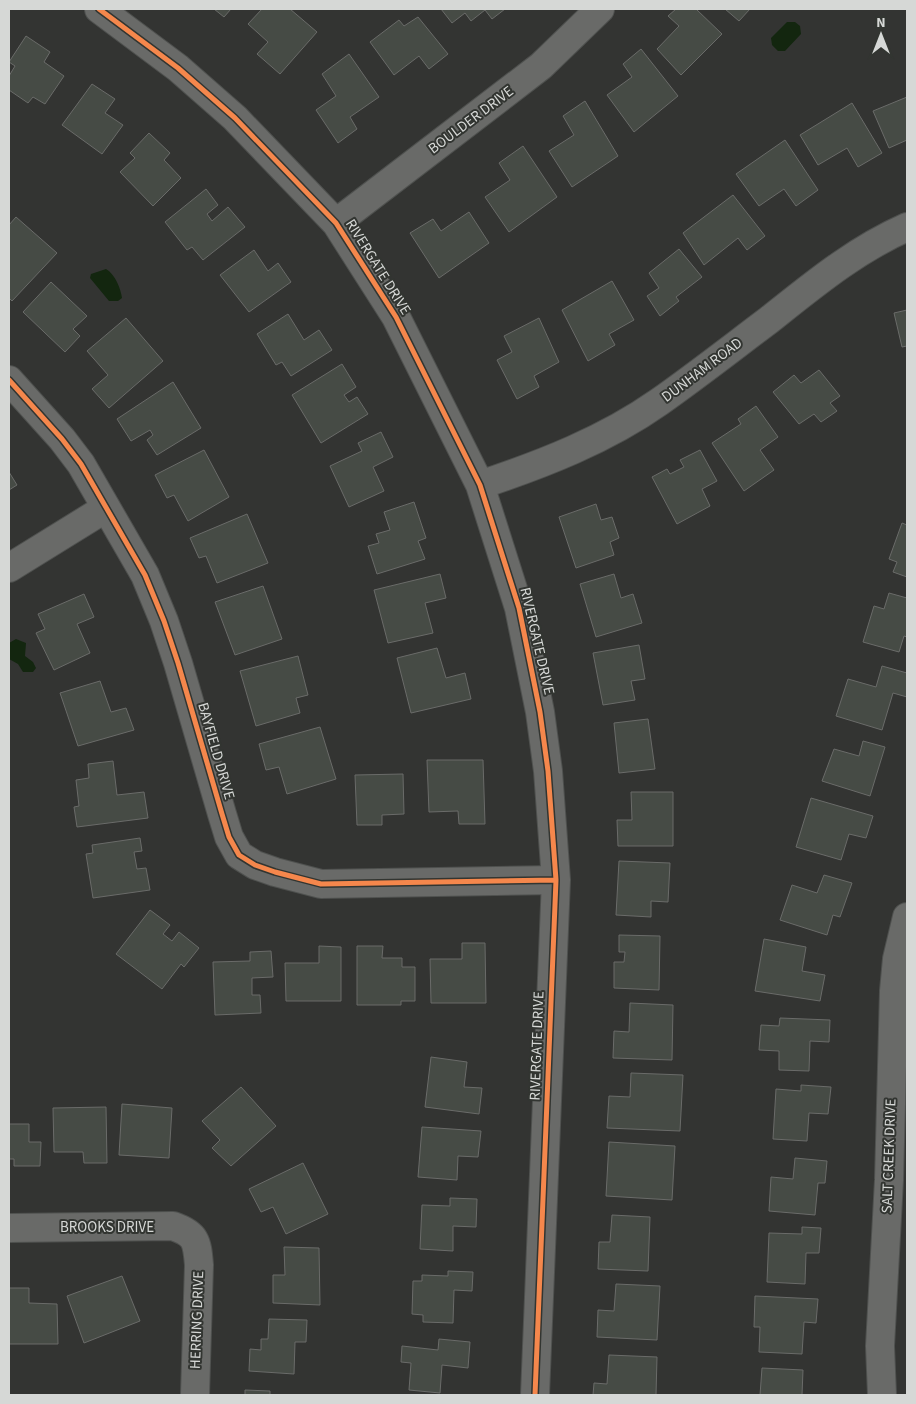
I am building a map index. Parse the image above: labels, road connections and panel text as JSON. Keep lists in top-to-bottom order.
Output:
{
  "streets": {
    "street": [
      "BOULDER DRIVE",
      "RIVERGATE DRIVE",
      "DUNHAM ROAD",
      "BAYFIELD DRIVE",
      "SALT CREEK DRIVE",
      "BROOKS DRIVE",
      "HERRING DRIVE"
    ]
  },
  "crossings": [
    ["BOULDER DRIVE", "RIVERGATE DRIVE"],
    ["RIVERGATE DRIVE", "DUNHAM ROAD"],
    ["RIVERGATE DRIVE", "BAYFIELD DRIVE"],
    ["BROOKS DRIVE", "HERRING DRIVE"]
  ],
  "north": "top"
}
